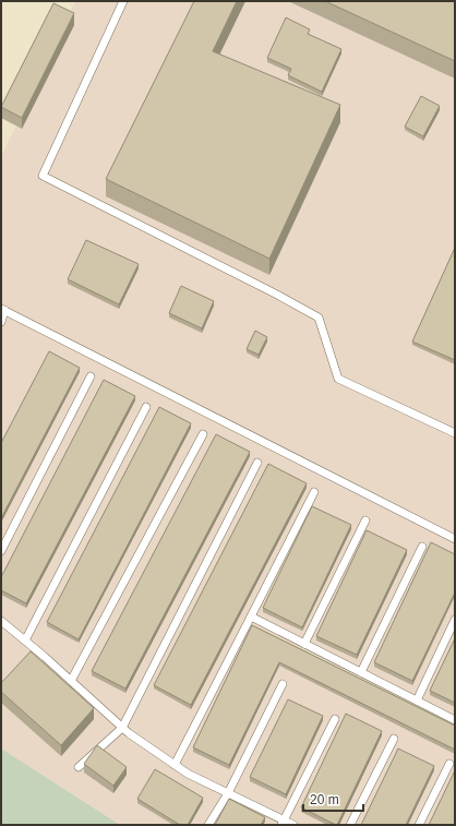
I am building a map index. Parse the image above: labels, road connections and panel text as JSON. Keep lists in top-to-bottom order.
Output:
{
  "scale_bar": "20 m"
}
